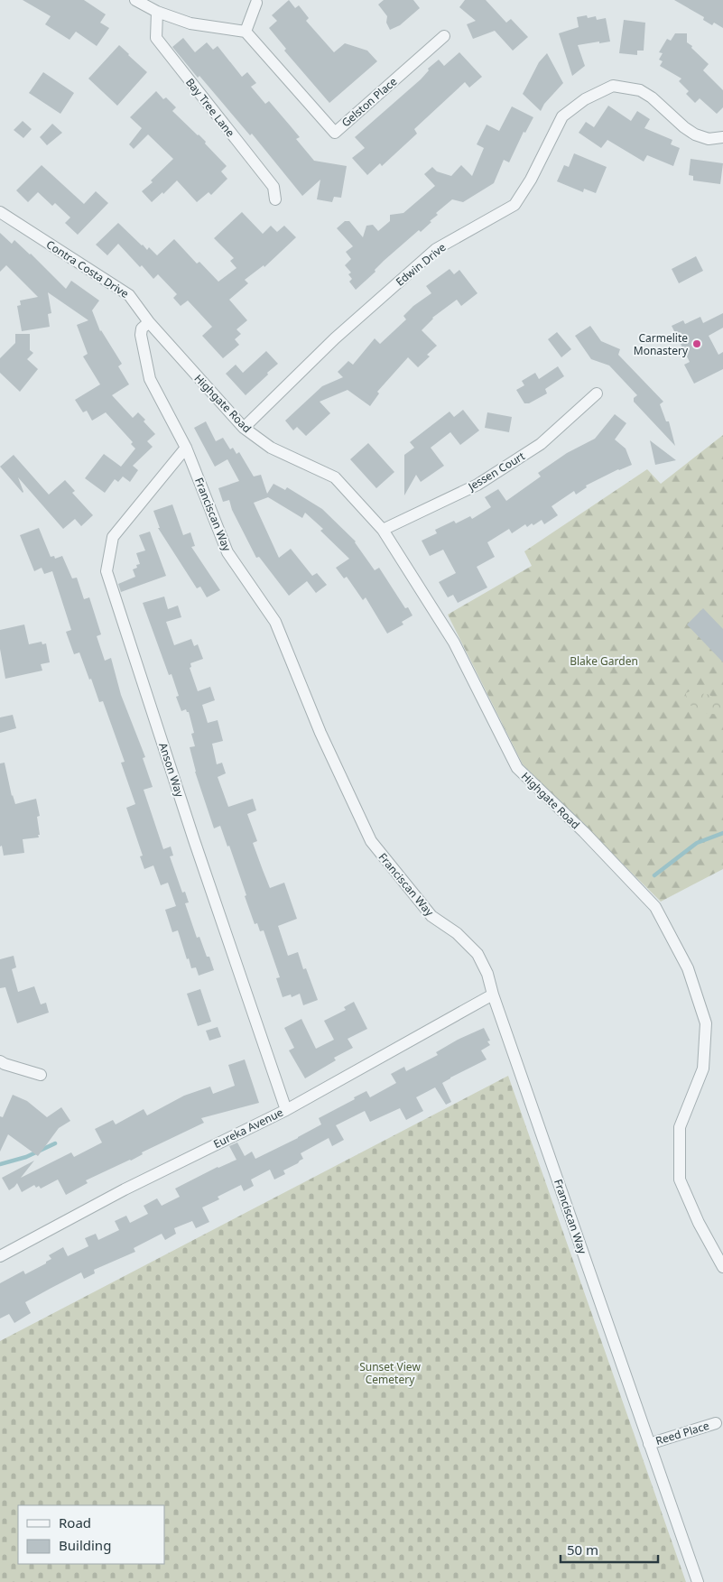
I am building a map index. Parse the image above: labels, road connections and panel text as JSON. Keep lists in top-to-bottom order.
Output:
{
  "streets": {
    "street": [
      "Gelston Place",
      "Bay Tree Lane",
      "Edwin Drive",
      "Contra Costa Drive",
      "Highgate Road",
      "Jessen Court",
      "Franciscan Way",
      "Anson Way",
      "Eureka Avenue",
      "Reed Place"
    ]
  },
  "crossings": [
    ["Edwin Drive", "Highgate Road"],
    ["Contra Costa Drive", "Highgate Road"],
    ["Contra Costa Drive", "Franciscan Way"],
    ["Highgate Road", "Jessen Court"],
    ["Franciscan Way", "Anson Way"],
    ["Franciscan Way", "Eureka Avenue"],
    ["Franciscan Way", "Reed Place"],
    ["Anson Way", "Eureka Avenue"]
  ],
  "parks": ["Blake Garden", "Sunset View Cemetery"],
  "places": ["Carmelite Monastery"],
  "legend": ["Road", "Building"],
  "scale_bar": "50 m"
}
